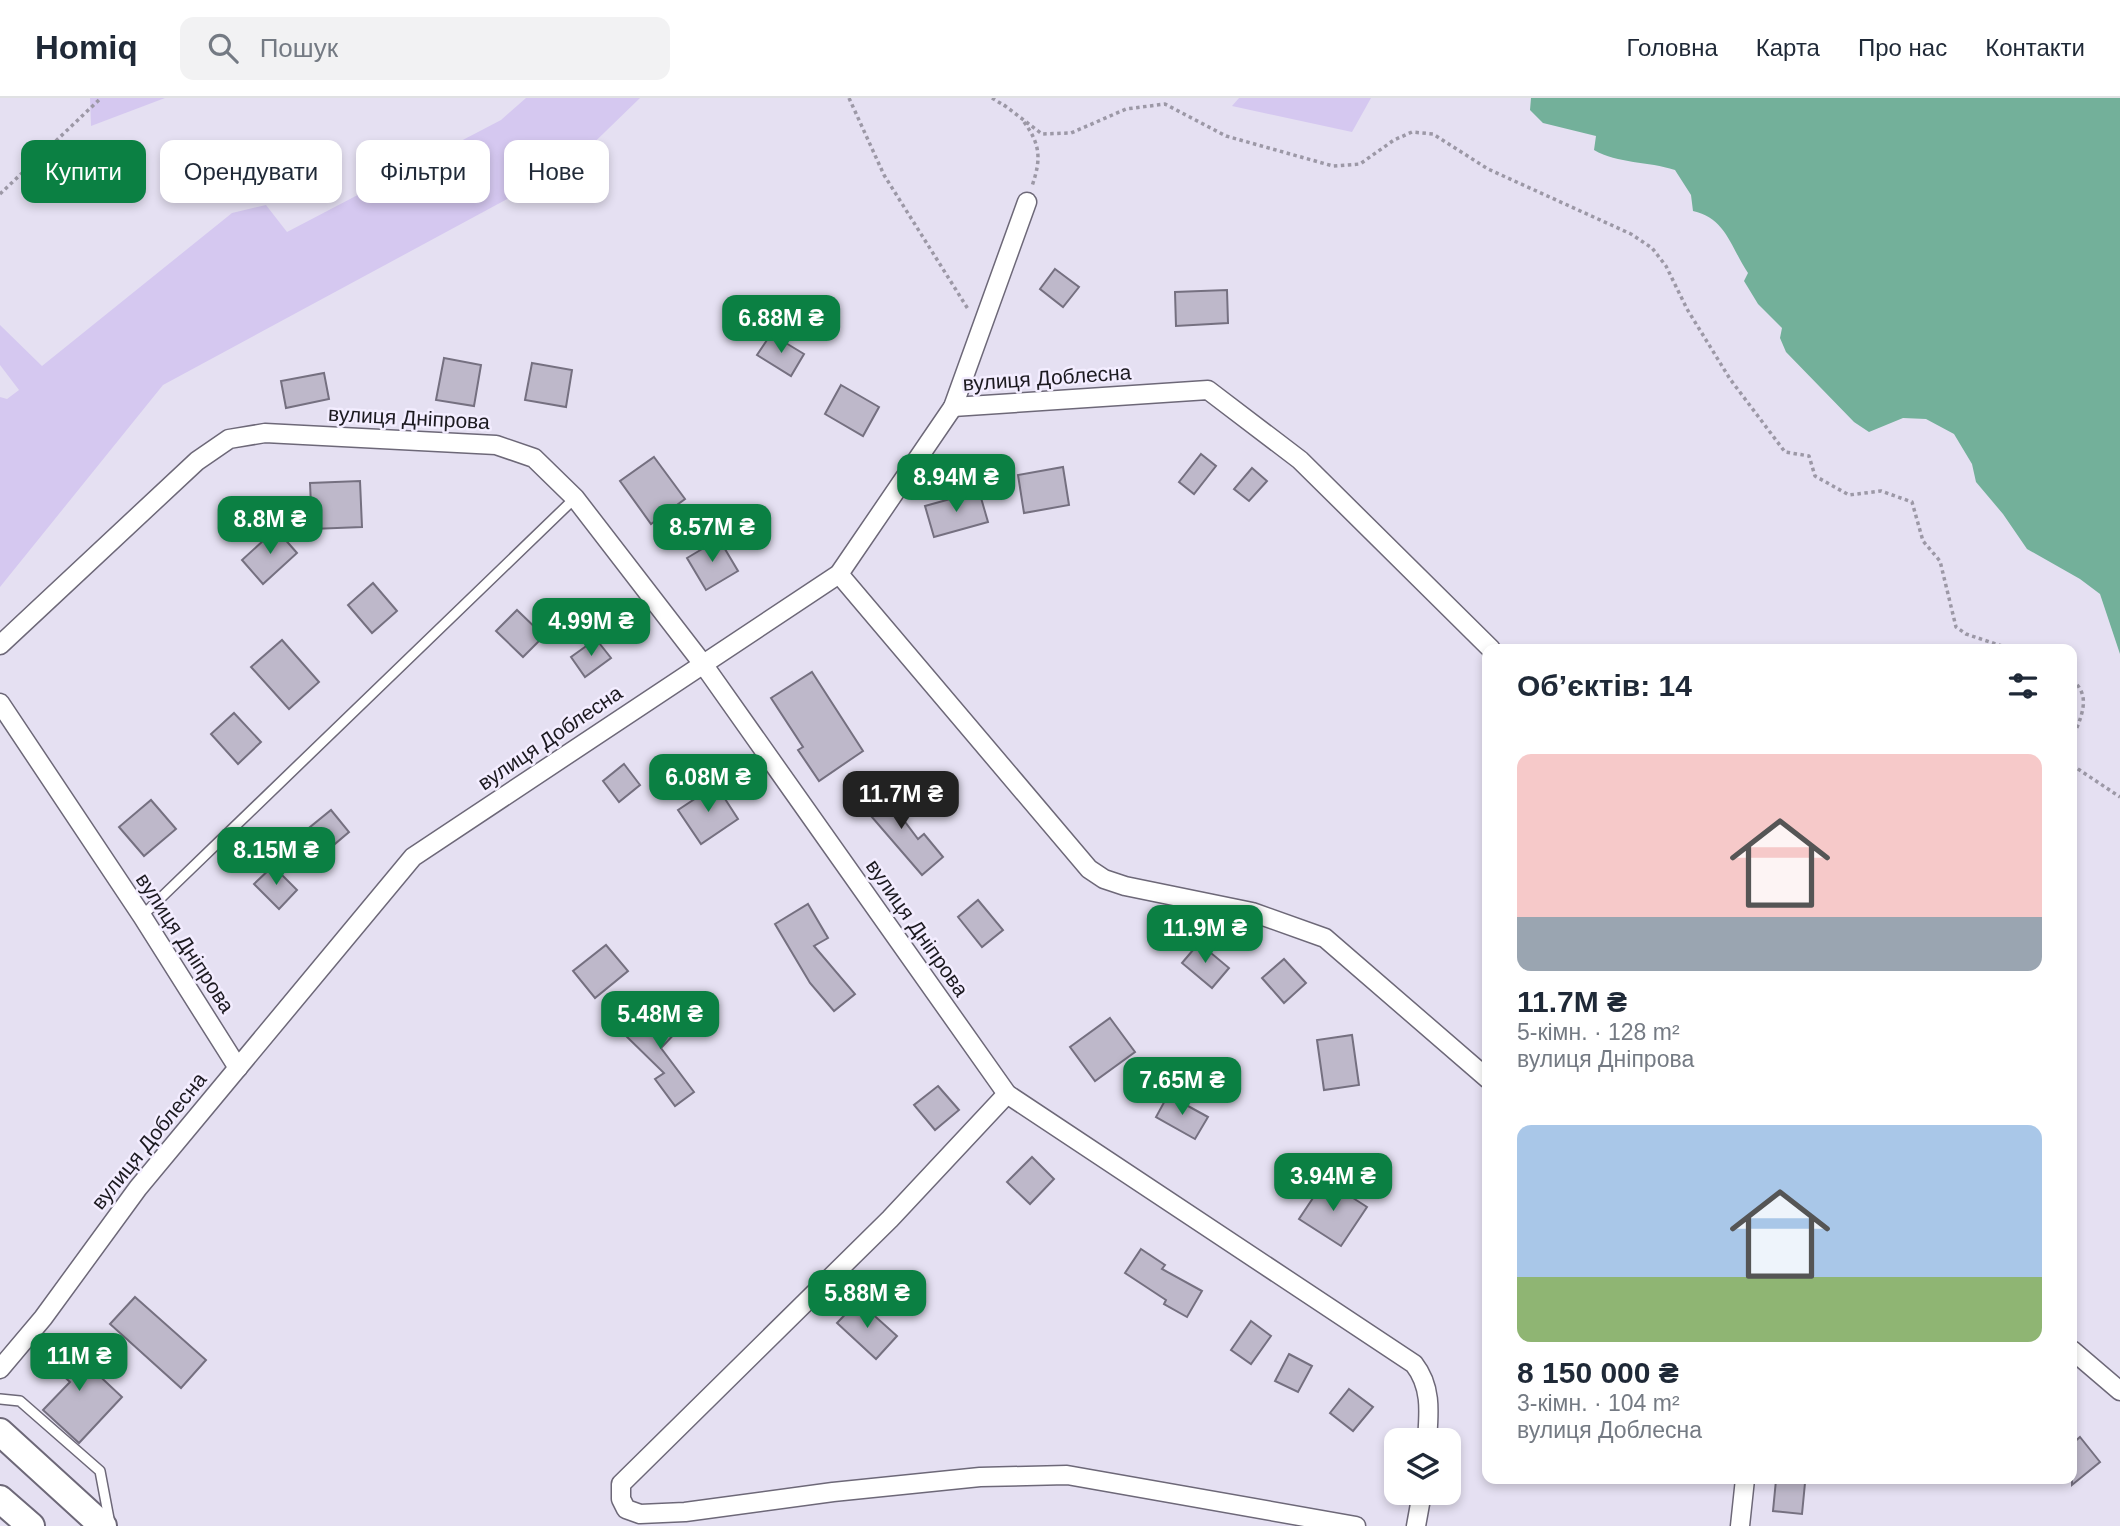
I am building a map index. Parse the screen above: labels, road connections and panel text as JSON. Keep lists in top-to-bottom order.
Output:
{
  "streets": {
    "street": ["вулиця Доблесна", "вулиця Дніпрова"]
  },
  "crossings": [
    ["вулиця Доблесна", "вулиця Дніпрова"]
  ],
  "page": {
    "header": "Homiq",
    "search": "Пошук",
    "nav": [
      "Головна",
      "Карта",
      "Про нас",
      "Контакти"
    ],
    "chip": [
      "Купити",
      "Орендувати",
      "Фільтри",
      "Нове"
    ],
    "price": [
      "6.88M ₴",
      "8.94M ₴",
      "8.8M ₴",
      "8.57M ₴",
      "4.99M ₴",
      "6.08M ₴",
      "11.7M ₴",
      "8.15M ₴",
      "11.9M ₴",
      "5.48M ₴",
      "7.65M ₴",
      "3.94M ₴",
      "5.88M ₴",
      "11M ₴"
    ],
    "heading": "Об’єктів: 14",
    "list": [
      {
        "name": "11.7M ₴",
        "note": "5-кімн. · 128 m² · вулиця Дніпрова"
      },
      {
        "name": "8 150 000 ₴",
        "note": "3-кімн. · 104 m² · вулиця Доблесна"
      }
    ]
  }
}
